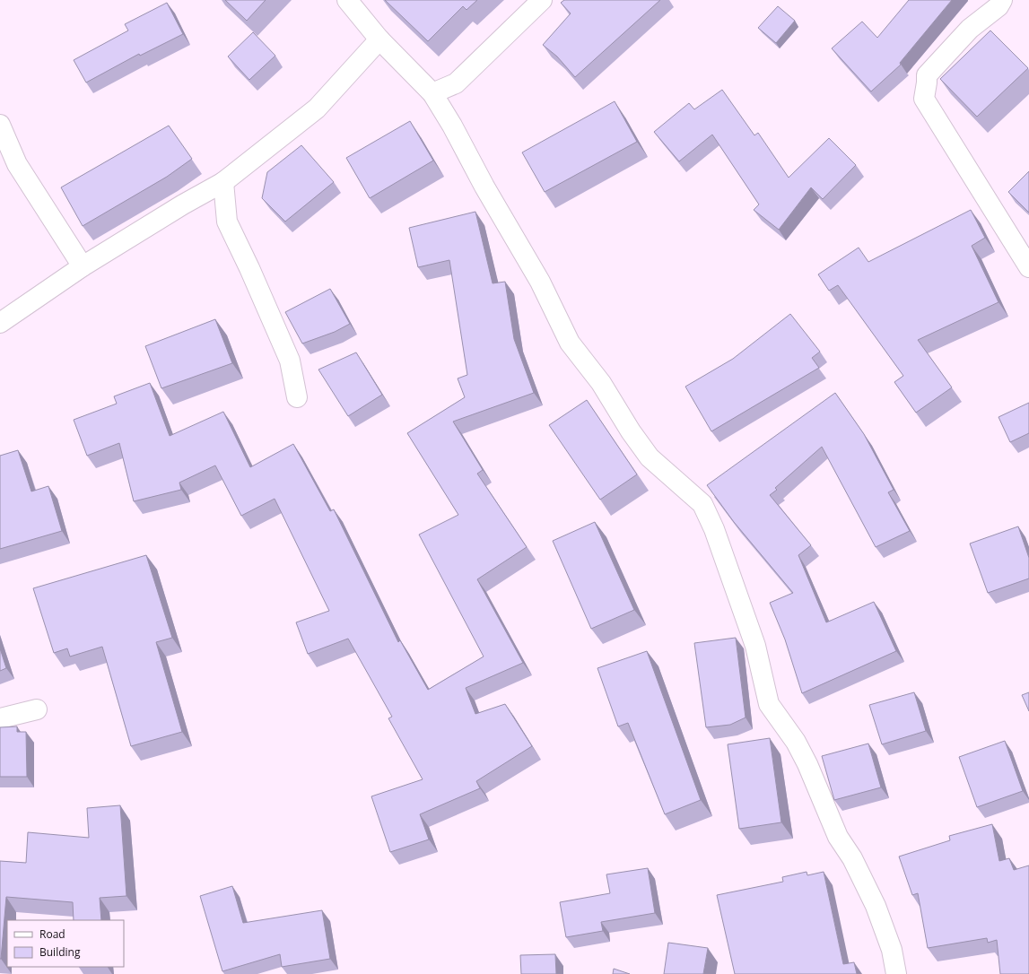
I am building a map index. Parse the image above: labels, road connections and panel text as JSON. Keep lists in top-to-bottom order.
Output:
{
  "legend": ["Road", "Building"]
}
